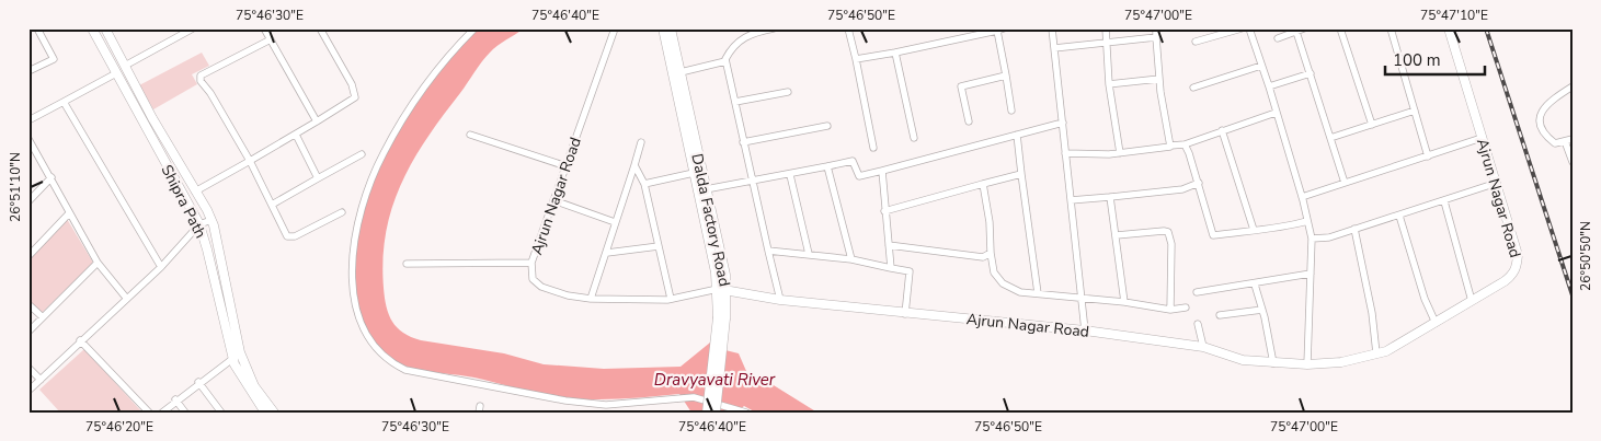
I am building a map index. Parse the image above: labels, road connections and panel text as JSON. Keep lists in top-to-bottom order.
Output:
{
  "streets": {
    "street": ["Ajrun Nagar Road", "Shipra Path", "Dalda Factory Road"]
  },
  "crossings": [
    ["Ajrun Nagar Road", "Dalda Factory Road"]
  ],
  "water": ["Dravyavati River"],
  "scale_bar": "100 m",
  "coordinates": [
    "75°46'30\"E",
    "75°46'40\"E",
    "75°46'50\"E",
    "75°47'00\"E",
    "75°47'10\"E",
    "26°51'10\"N",
    "26°50'50\"N",
    "75°46'20\"E"
  ]
}
